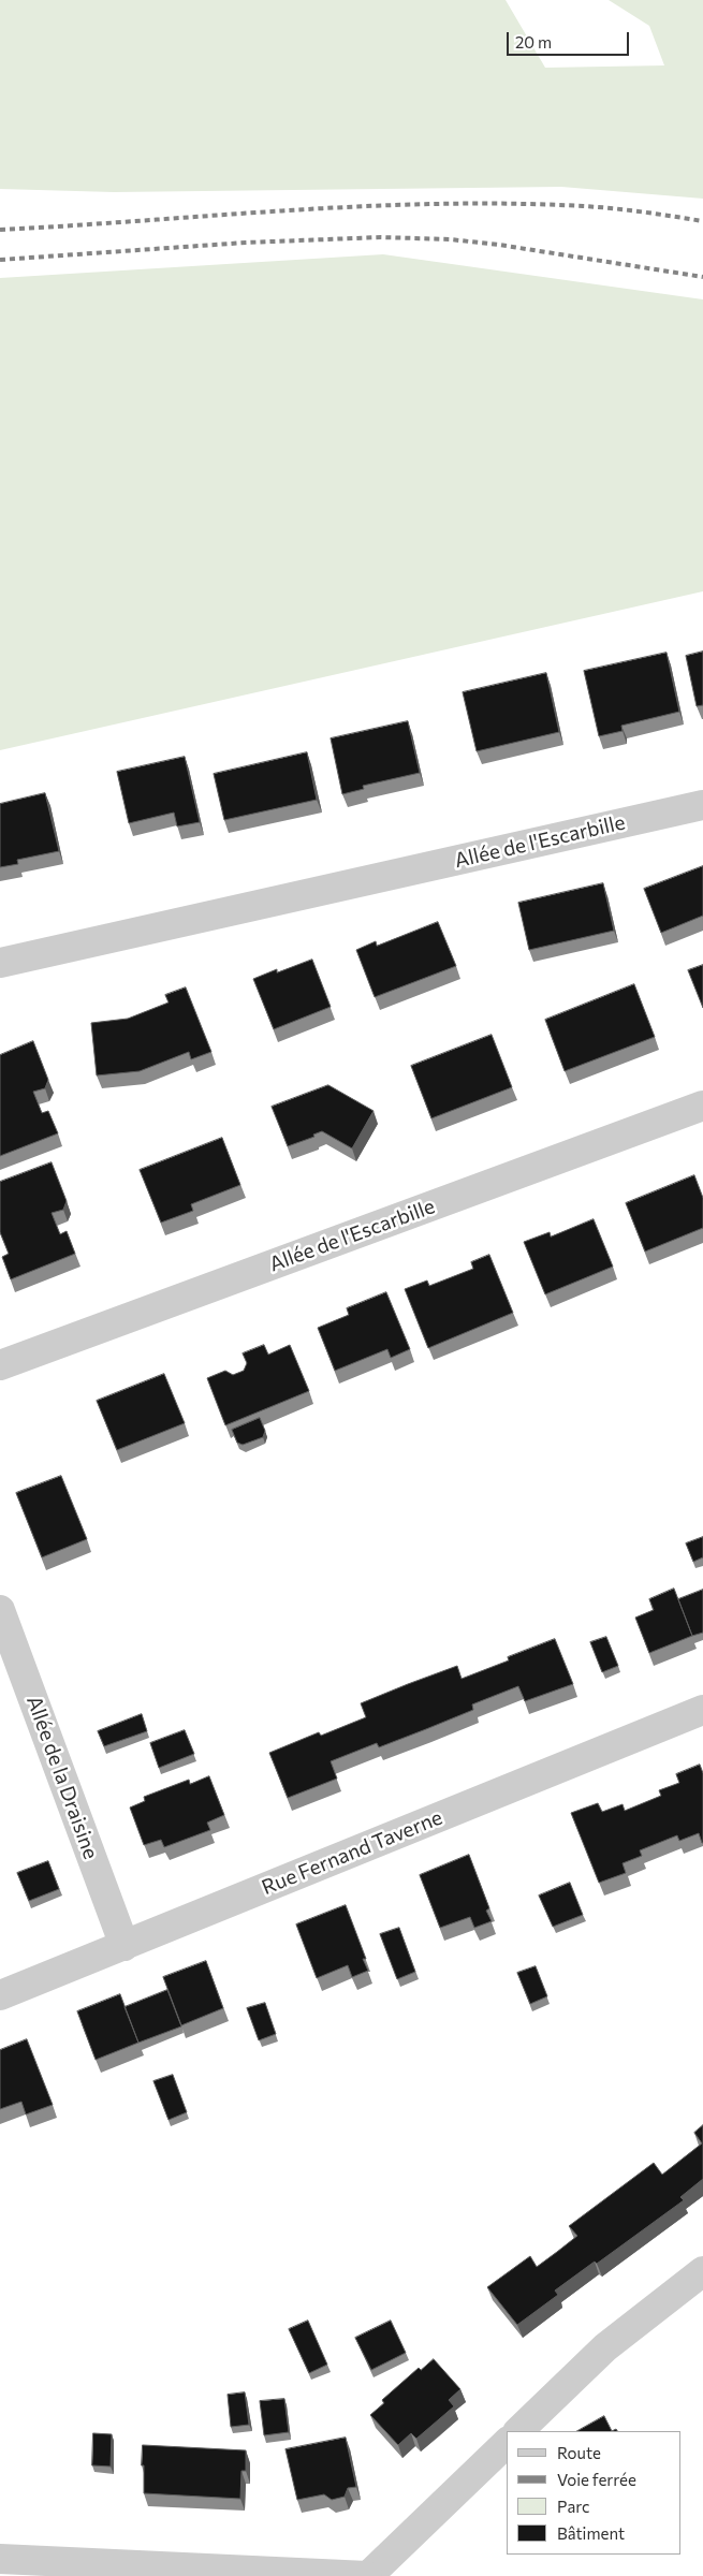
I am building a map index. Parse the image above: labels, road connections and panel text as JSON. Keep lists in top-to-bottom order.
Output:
{
  "streets": {
    "street": ["Allée de l'Escarbille", "Allée de la Draisine", "Rue Fernand Taverne"]
  },
  "crossings": [
    ["Allée de la Draisine", "Rue Fernand Taverne"]
  ],
  "legend": [
    "Route",
    "Voie ferrée",
    "Parc",
    "Bâtiment"
  ],
  "scale_bar": "20 m"
}
